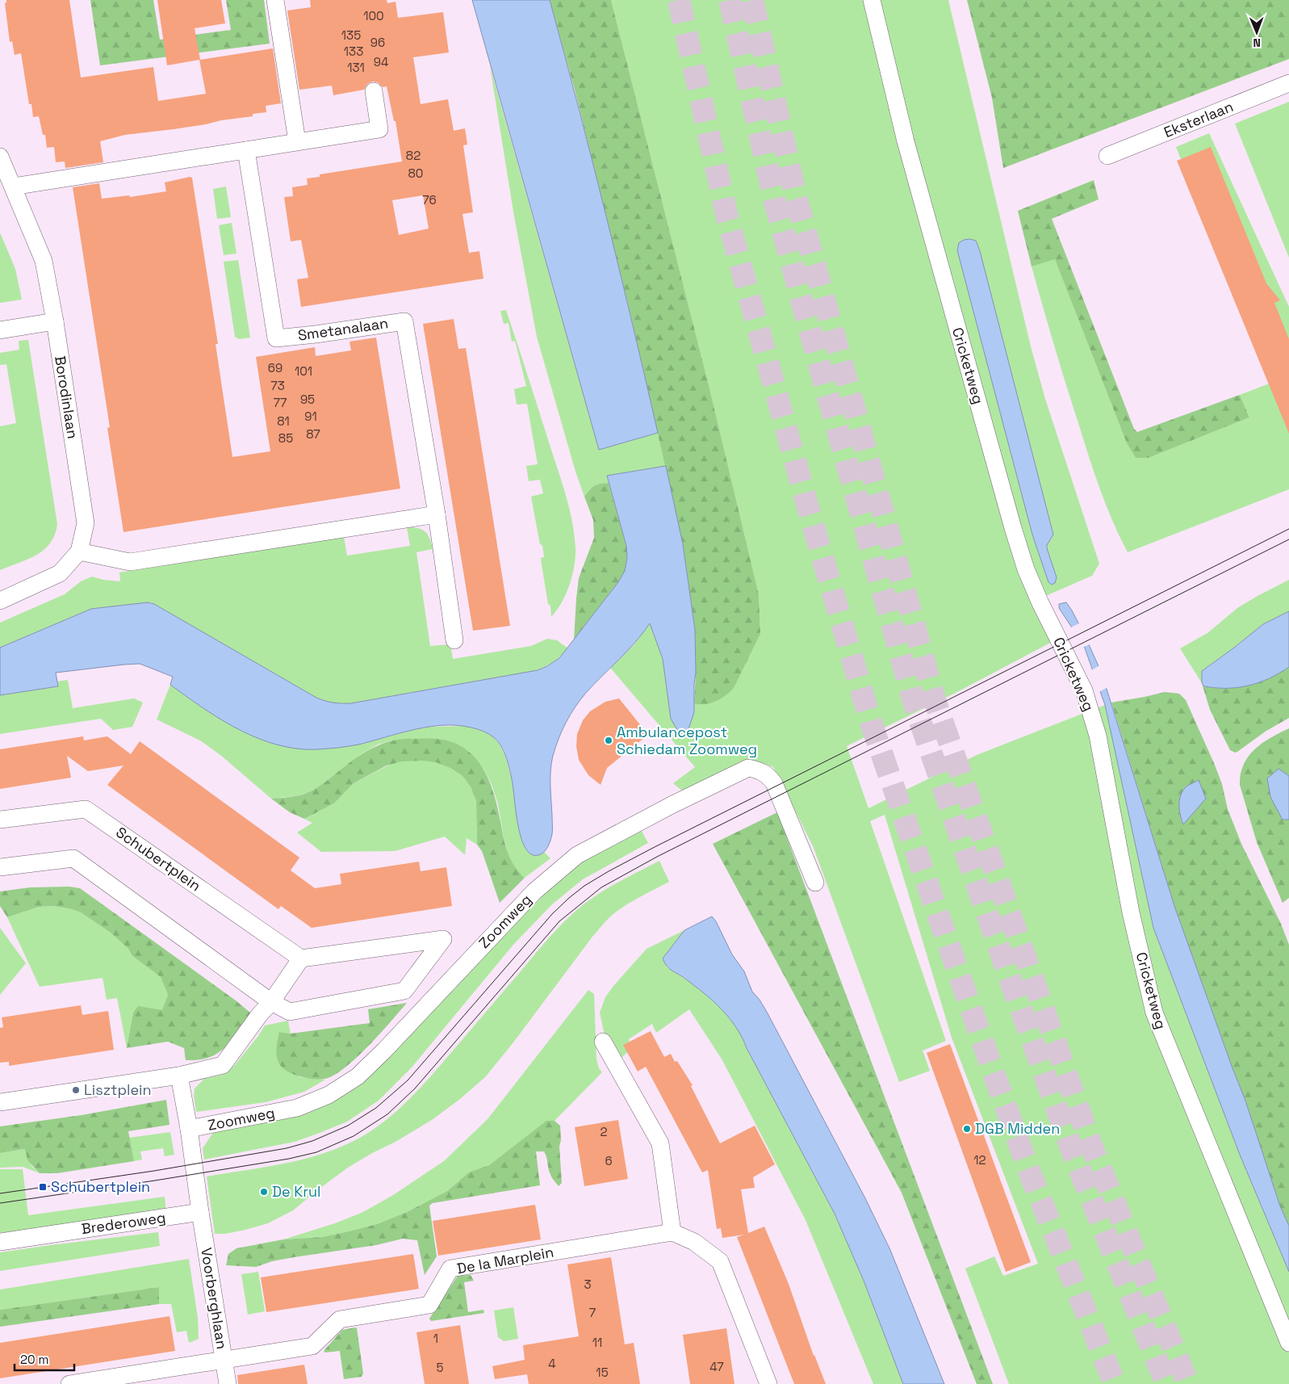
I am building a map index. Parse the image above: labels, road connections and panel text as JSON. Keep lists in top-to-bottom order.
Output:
{
  "streets": {
    "street": [
      "Eksterlaan",
      "Smetanalaan",
      "Cricketweg",
      "Borodinlaan",
      "Schubertplein",
      "Zoomweg",
      "Brederoweg",
      "De la Marplein",
      "Voorberghlaan"
    ]
  },
  "crossings": [
    ["Zoomweg", "Brederoweg"],
    ["Zoomweg", "Voorberghlaan"],
    ["Brederoweg", "Voorberghlaan"],
    ["De la Marplein", "Voorberghlaan"]
  ],
  "places": {
    "other": [
      "Ambulancepost Schiedam Zoomweg",
      "Lisztplein",
      "DGB Midden",
      "De Krul"
    ],
    "transit": ["Schubertplein"]
  },
  "house_numbers": [
    "100",
    "135",
    "96",
    "133",
    "94",
    "131",
    "82",
    "80",
    "76",
    "69",
    "101",
    "73",
    "95",
    "77",
    "91",
    "81",
    "87",
    "85",
    "2",
    "12",
    "6",
    "3",
    "7",
    "1",
    "11",
    "4",
    "47",
    "5",
    "15"
  ],
  "scale_bar": "20 m",
  "north": "bottom"
}
